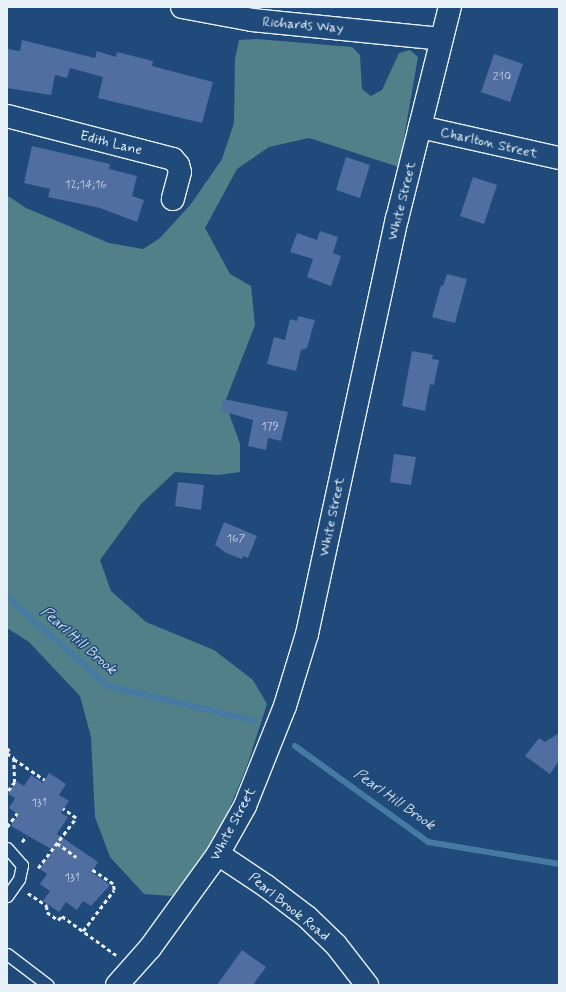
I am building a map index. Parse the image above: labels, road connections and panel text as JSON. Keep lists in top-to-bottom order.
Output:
{
  "streets": {
    "street": [
      "Richards Way",
      "Edith Lane",
      "Charlton Street",
      "White Street",
      "Pearl Brook Road"
    ]
  },
  "crossings": [
    ["Richards Way", "White Street"],
    ["Charlton Street", "White Street"],
    ["White Street", "Pearl Brook Road"]
  ],
  "water": ["Pearl Hill Brook"],
  "house_numbers": [
    "210",
    "12;14;16",
    "179",
    "167",
    "131",
    "131"
  ]
}
